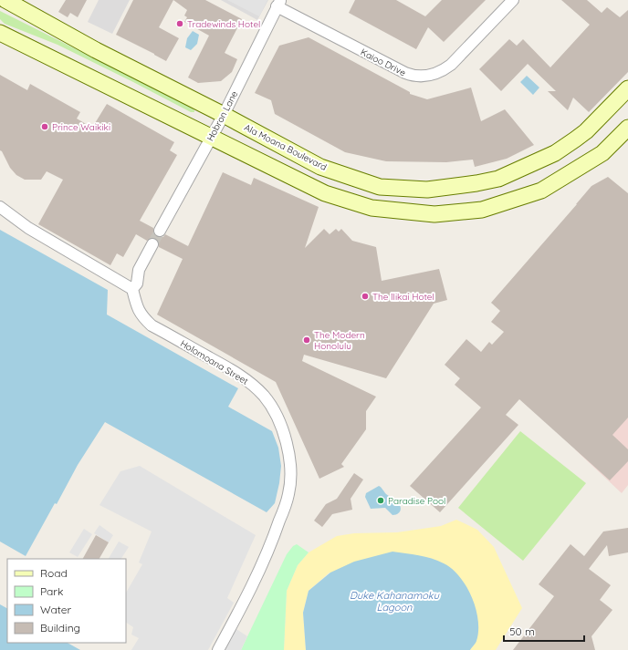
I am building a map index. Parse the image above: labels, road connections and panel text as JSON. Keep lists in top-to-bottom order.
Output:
{
  "streets": {
    "main road": ["Ala Moana Boulevard"],
    "street": ["Kaioo Drive", "Hobron Lane", "Holomoana Street"]
  },
  "crossings": [
    ["Kaioo Drive", "Hobron Lane"],
    ["Hobron Lane", "Ala Moana Boulevard"]
  ],
  "water": ["Duke Kahanamoku Lagoon"],
  "places": [
    "Tradewinds Hotel",
    "Prince Waikiki",
    "The Ilikai Hotel",
    "The Modern Honolulu",
    "Paradise Pool"
  ],
  "legend": [
    "Road",
    "Park",
    "Water",
    "Building"
  ],
  "scale_bar": "50 m"
}
